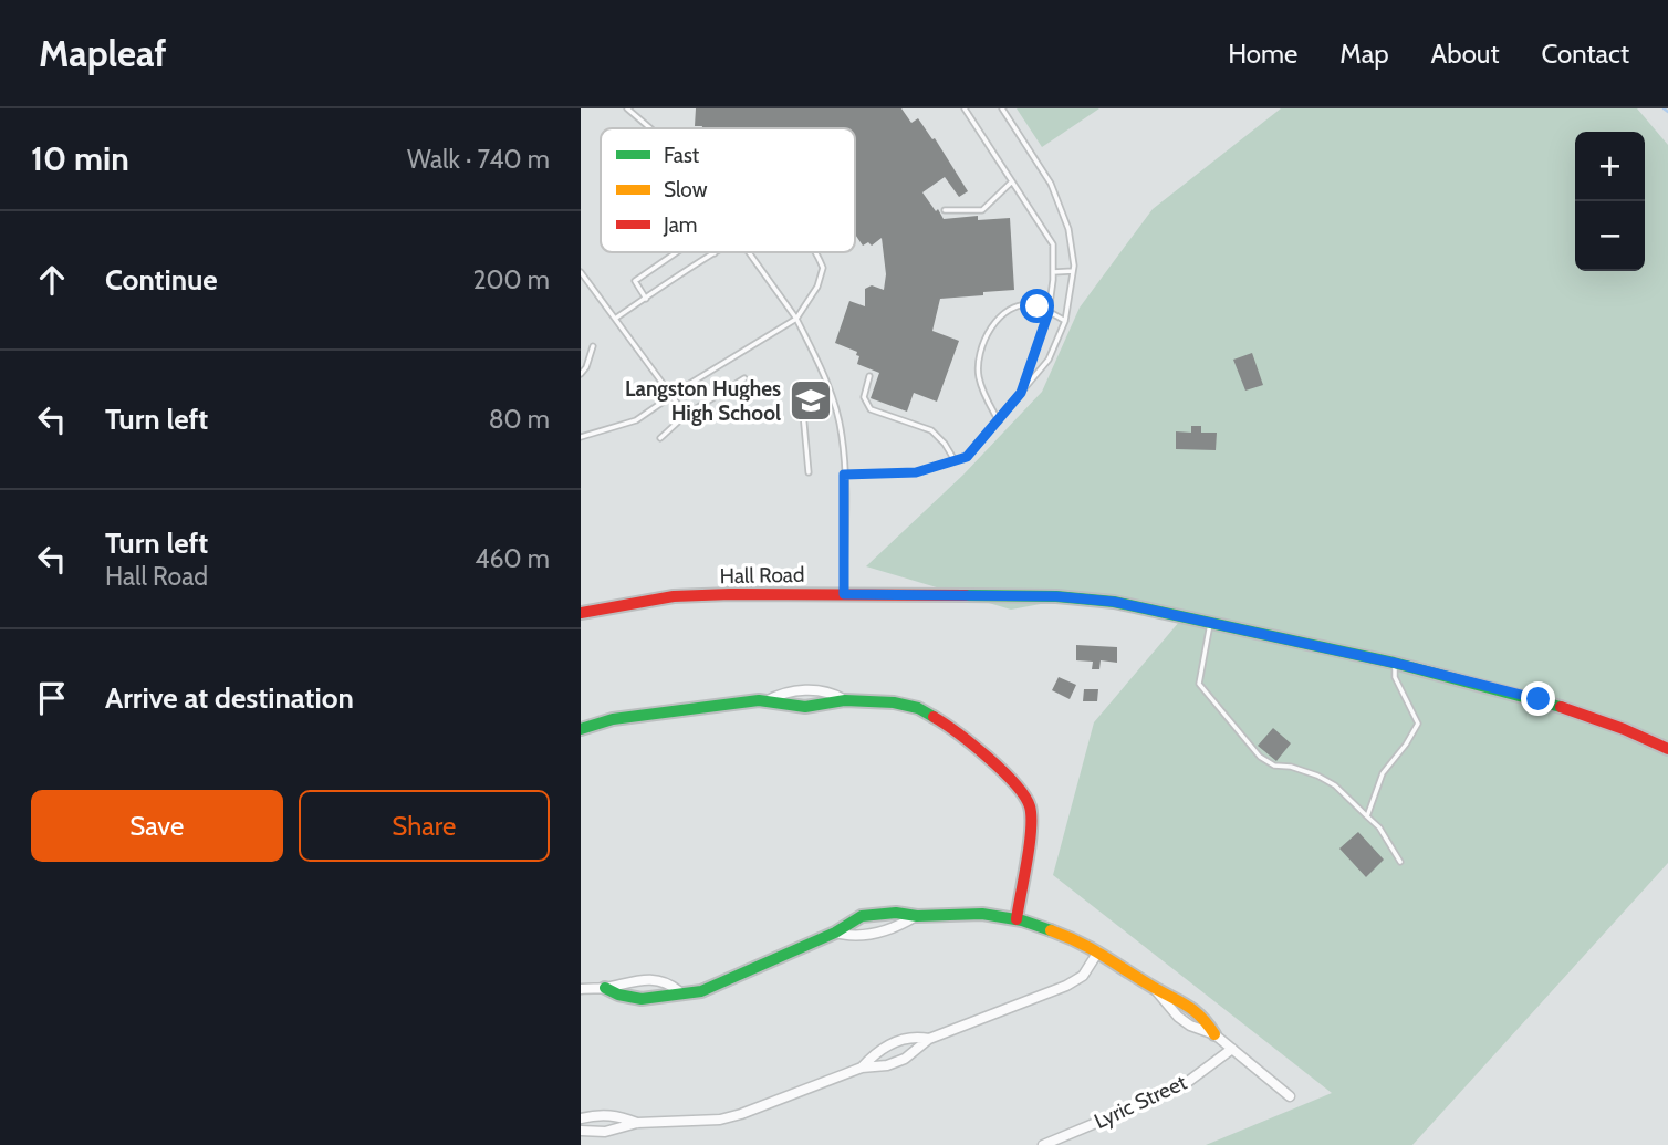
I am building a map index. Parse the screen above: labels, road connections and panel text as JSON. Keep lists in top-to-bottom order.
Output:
{
  "streets": {
    "street": ["Hall Road", "Lyric Street"]
  },
  "places": {
    "school or university": ["Langston Hughes High School"]
  },
  "legend": ["Fast", "Slow", "Jam"],
  "page": {
    "header": "Mapleaf",
    "nav": [
      "Home",
      "Map",
      "About",
      "Contact"
    ],
    "heading": ["10 min", "Walk · 740 m"],
    "map_buttons": ["+", "−"],
    "list": [
      ["Continue", "200 m"],
      ["Turn left", "80 m"],
      ["Turn left", "Hall Road", "460 m"],
      "Arrive at destination"
    ],
    "buttons": ["Save", "Share"]
  }
}
